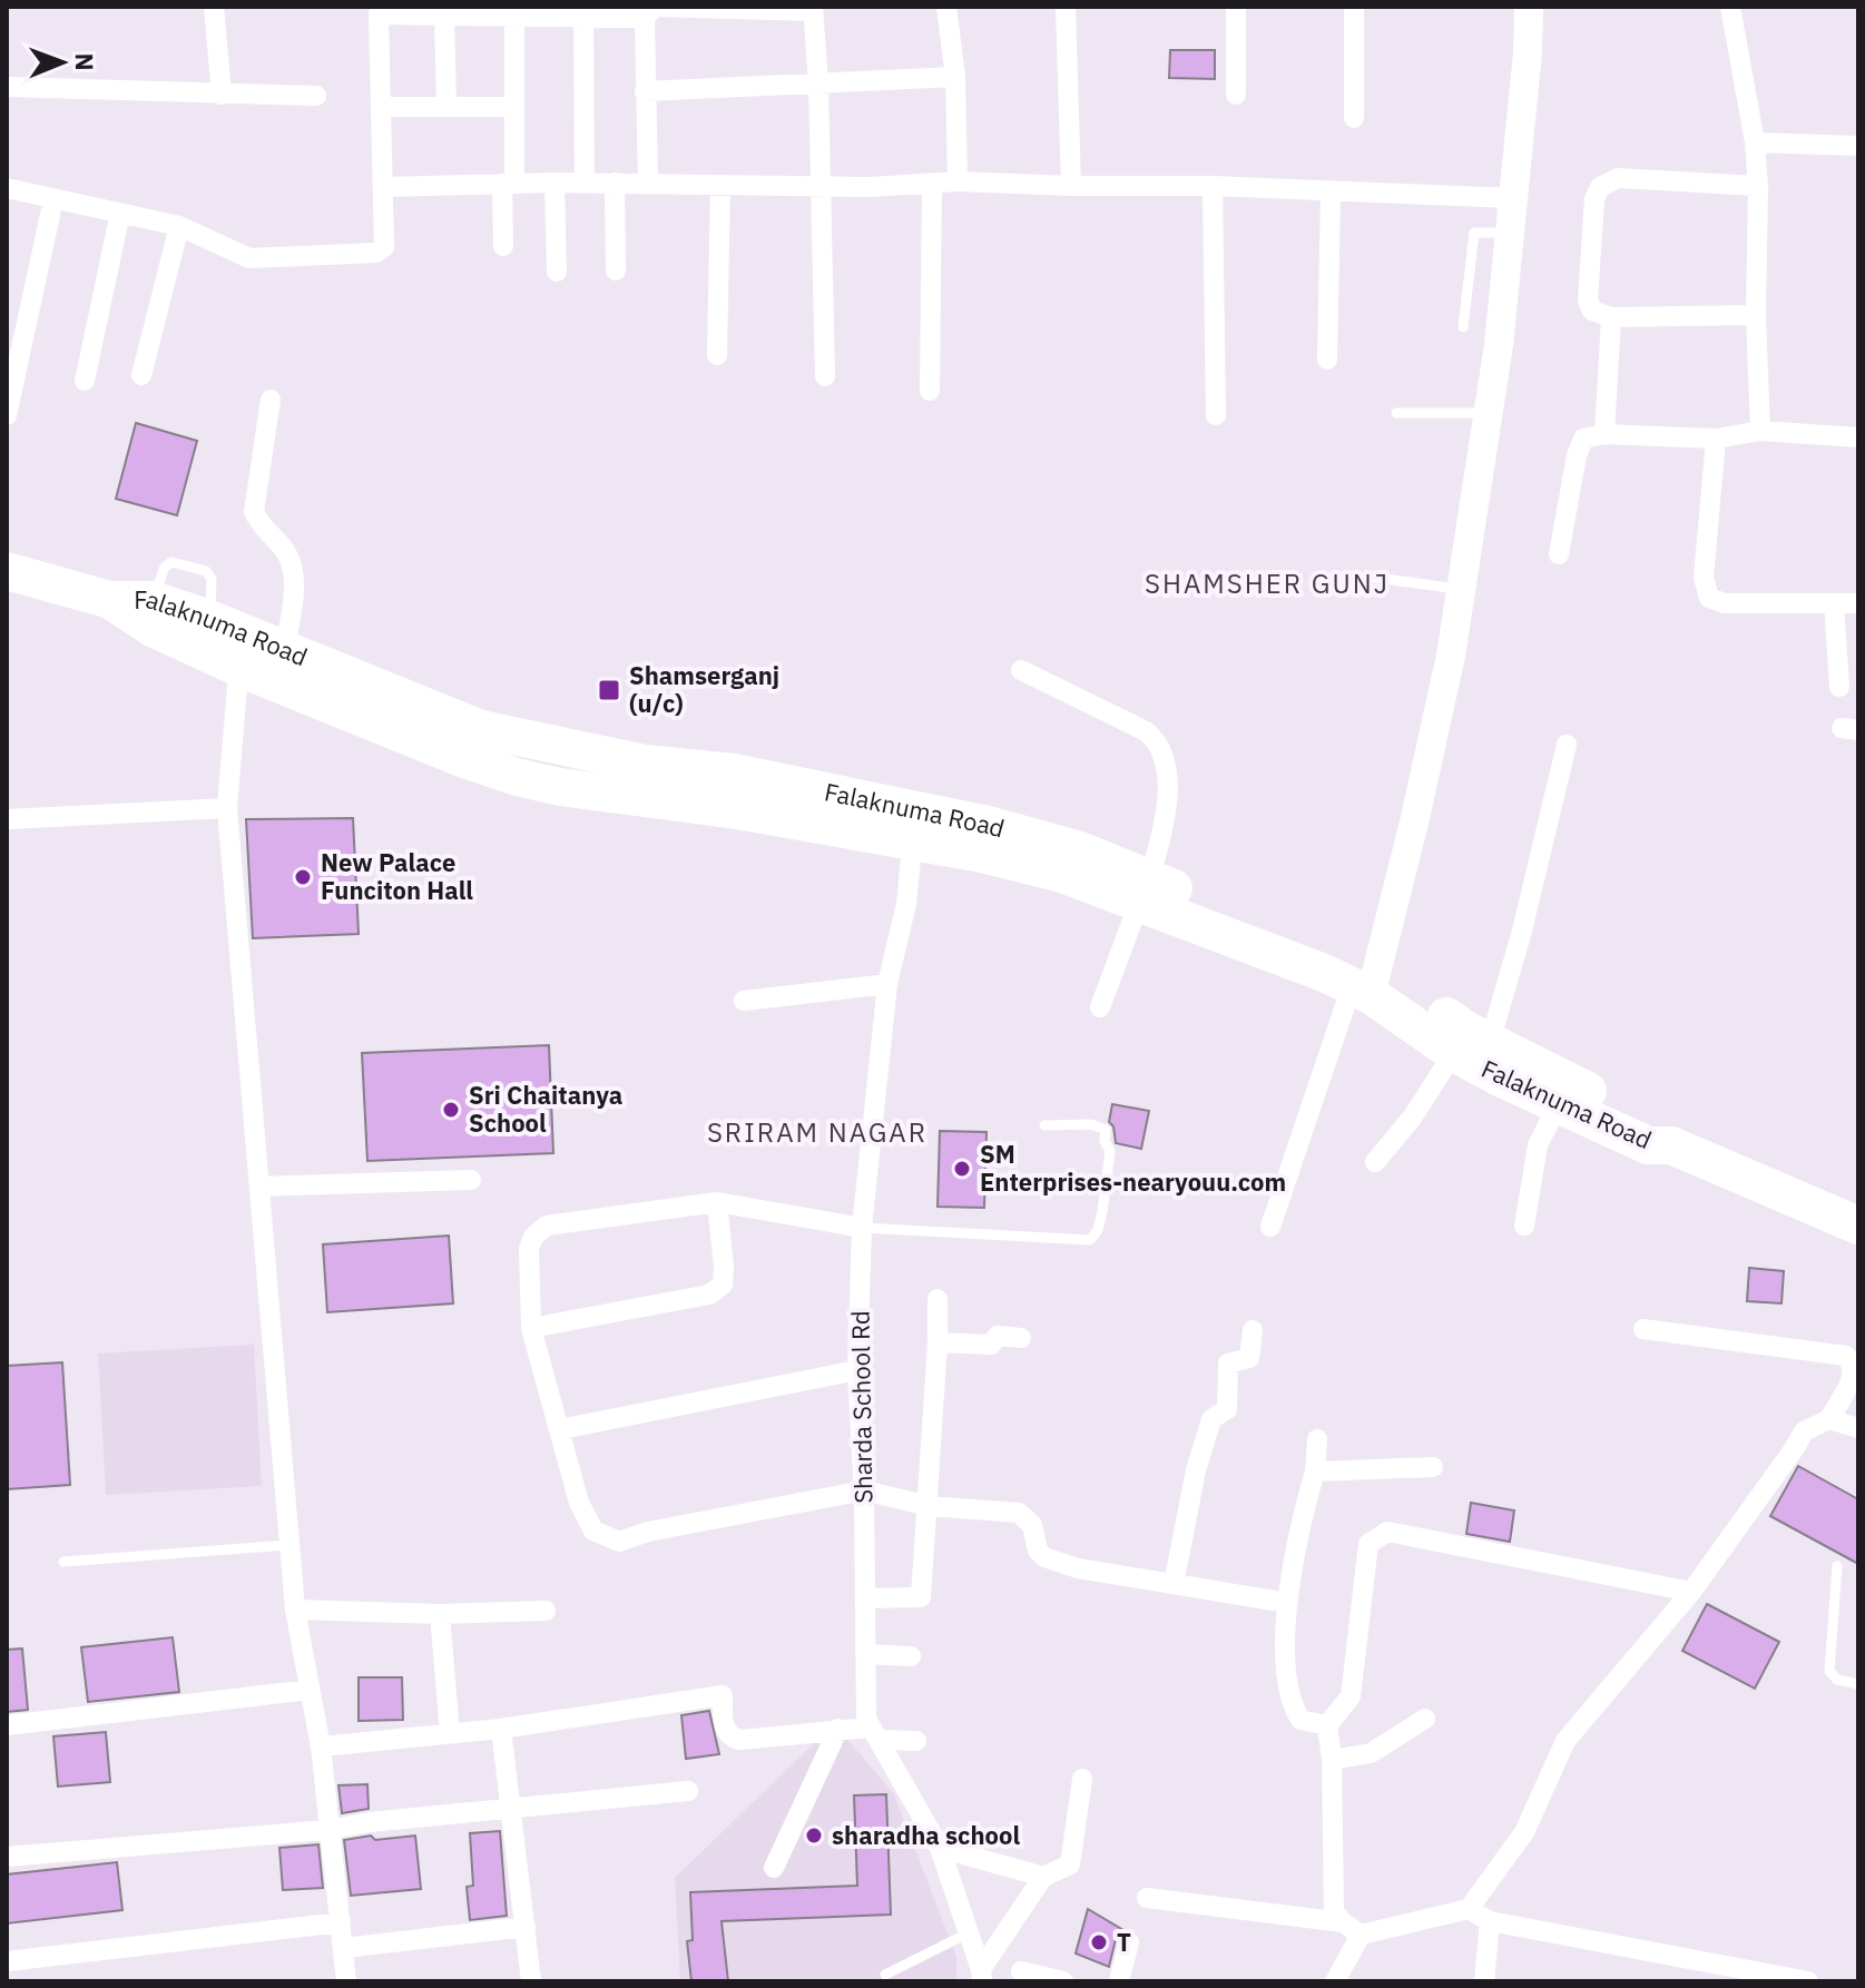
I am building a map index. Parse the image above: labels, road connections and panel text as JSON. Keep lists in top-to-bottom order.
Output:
{
  "streets": {
    "highway": ["Falaknuma Road"],
    "street": ["Sharda School Rd"]
  },
  "crossings": [
    ["Falaknuma Road", "Sharda School Rd"]
  ],
  "districts": ["SHAMSHER GUNJ", "SRIRAM NAGAR"],
  "places": {
    "transit": ["Shamserganj (u/c)"],
    "other": [
      "New Palace Funciton Hall",
      "Sri Chaitanya School",
      "SM Enterprises-nearyouu.com",
      "sharadha school",
      "T"
    ]
  },
  "north": "right"
}
